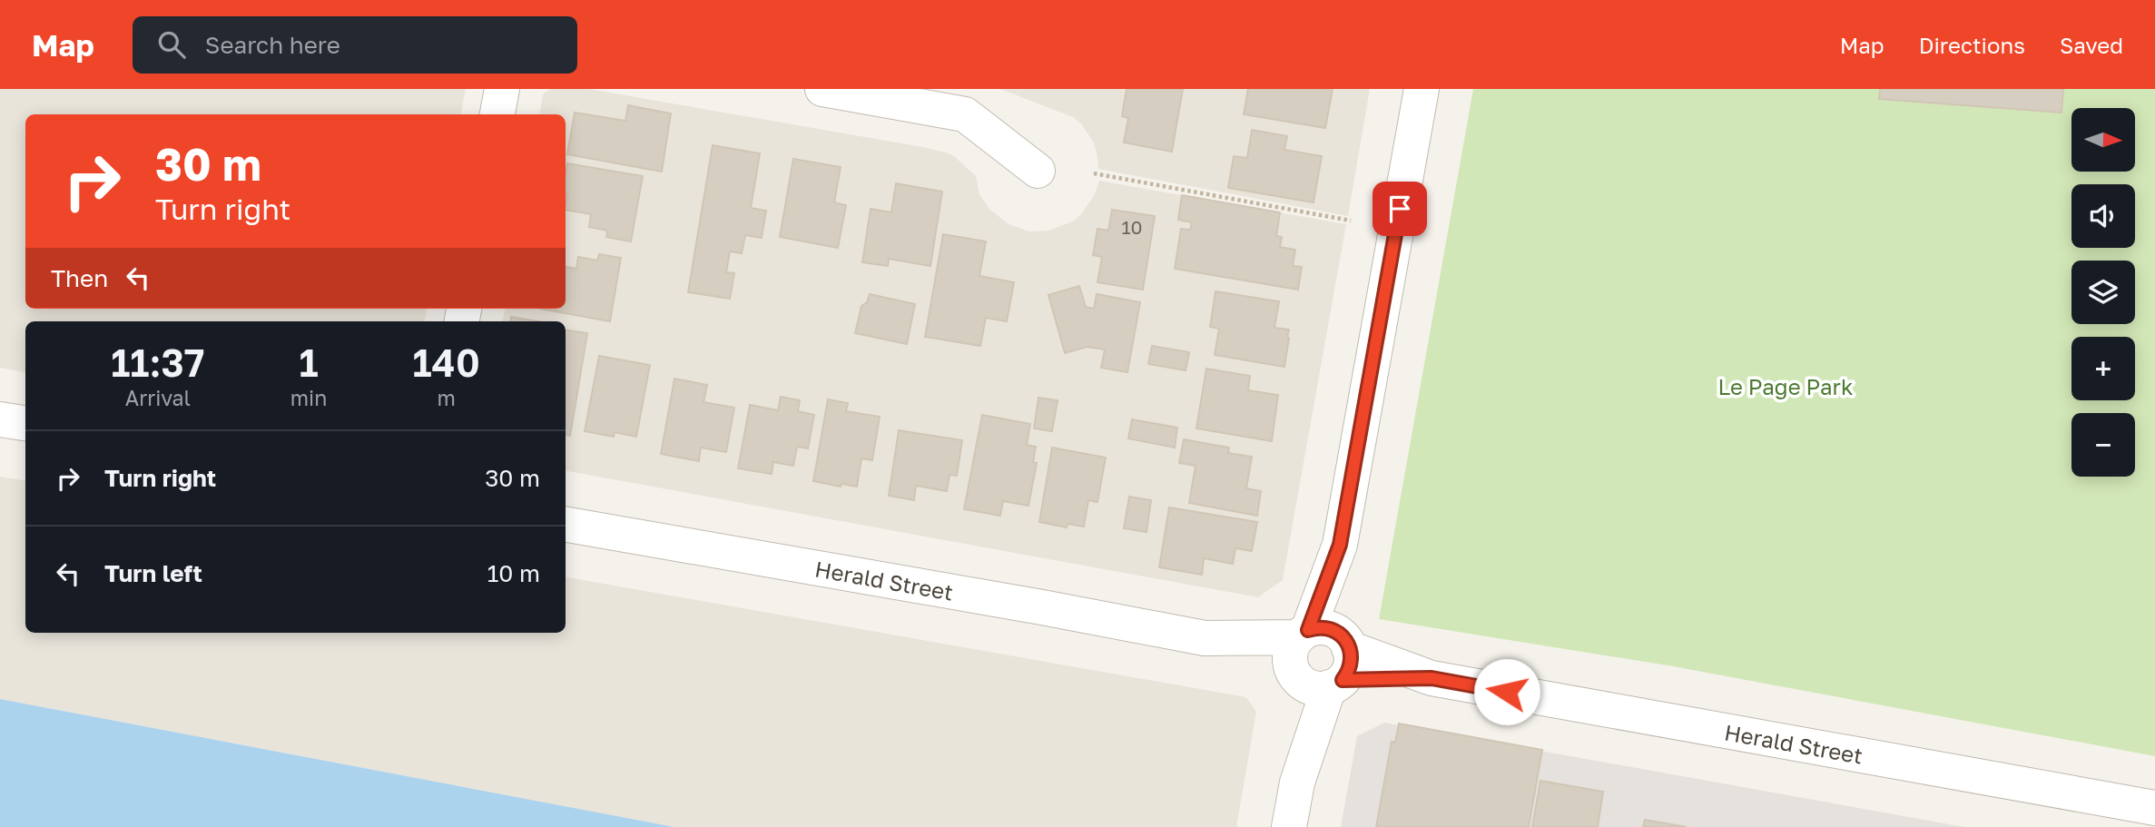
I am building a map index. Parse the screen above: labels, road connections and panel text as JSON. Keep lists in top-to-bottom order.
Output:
{
  "streets": {
    "street": ["Herald Street"]
  },
  "parks": ["Le Page Park"],
  "house_numbers": ["10"],
  "north": "right",
  "page": {
    "header": "Map",
    "search": "Search here",
    "nav": ["Map", "Directions", "Saved"],
    "map_buttons": ["+", "−"],
    "turn": ["30 m", "Turn right"],
    "then": "Then",
    "eta": [
      "11:37",
      "Arrival",
      "1",
      "min",
      "140",
      "m"
    ],
    "list": [
      {
        "name": "Turn right",
        "value": "30 m"
      },
      {
        "name": "Turn left",
        "value": "10 m"
      }
    ]
  }
}
